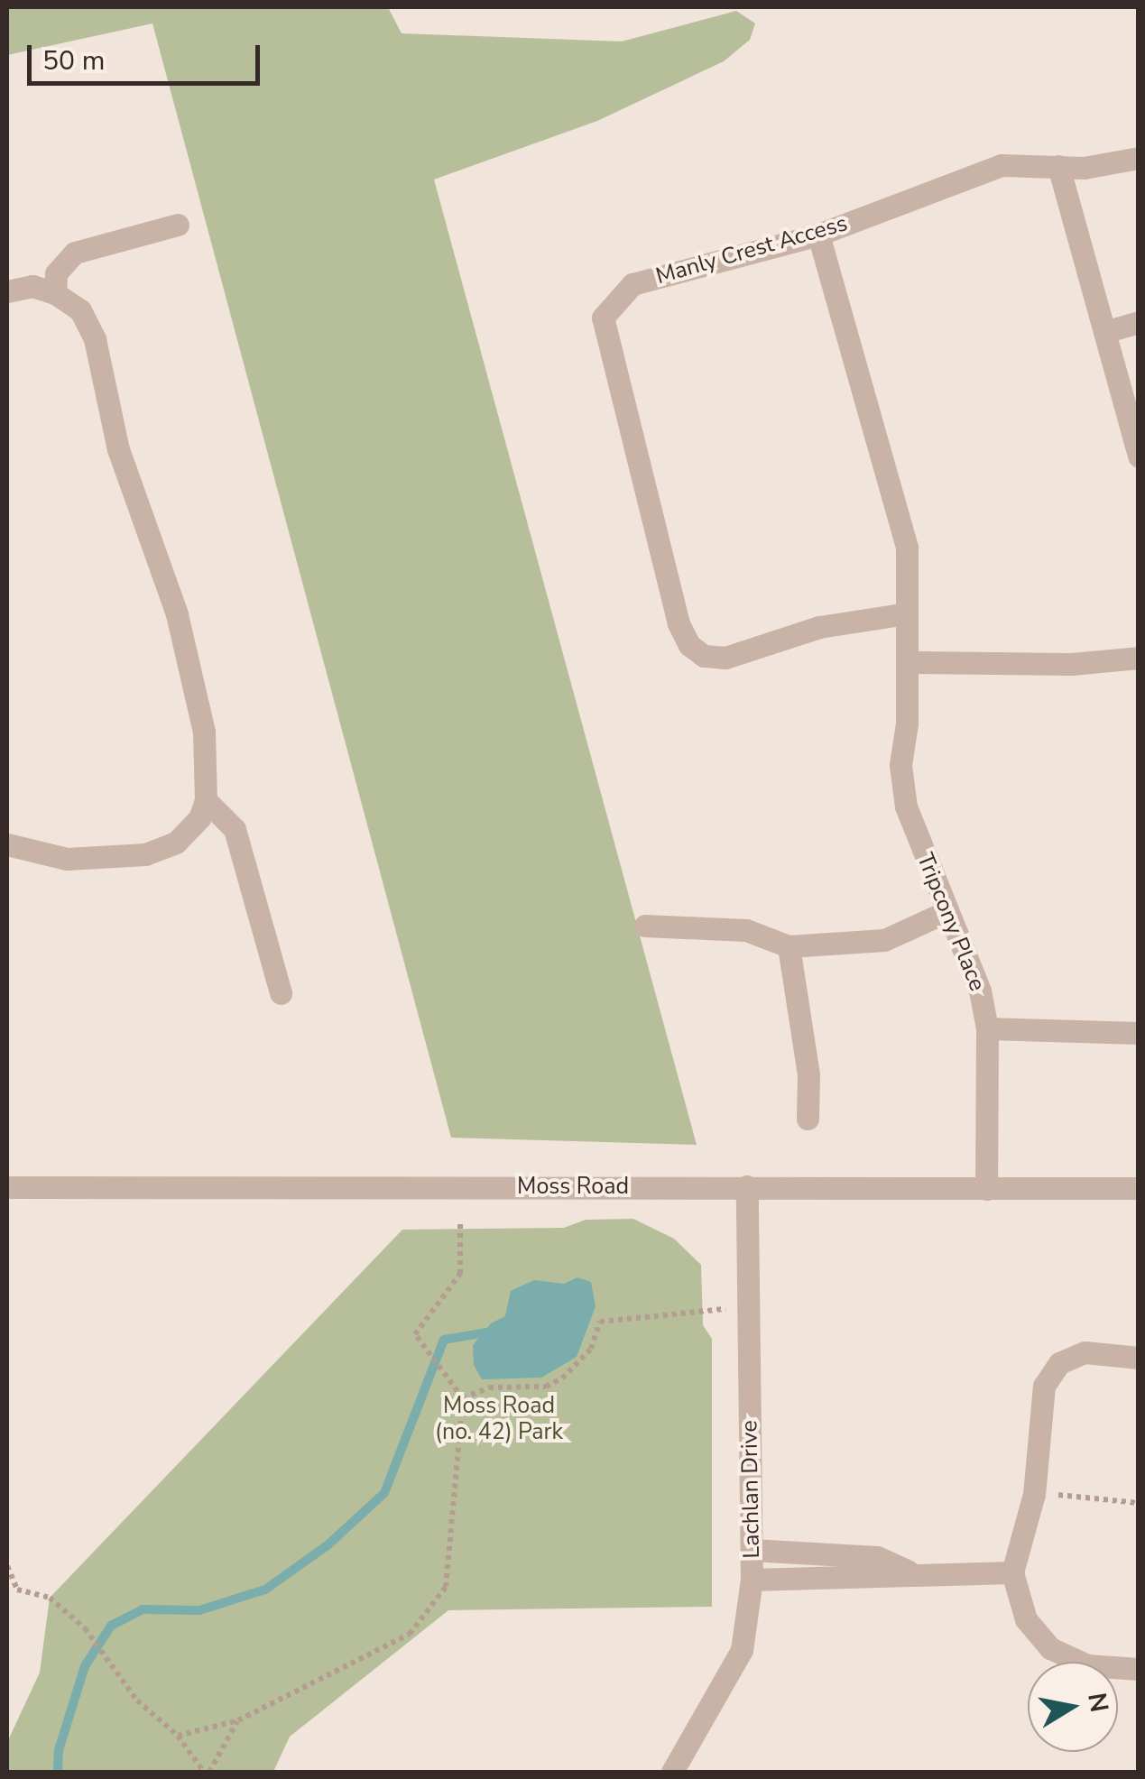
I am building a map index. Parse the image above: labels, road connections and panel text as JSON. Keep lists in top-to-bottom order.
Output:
{
  "streets": {
    "street": [
      "Manly Crest Access",
      "Tripcony Place",
      "Moss Road",
      "Lachlan Drive"
    ]
  },
  "crossings": [
    ["Manly Crest Access", "Tripcony Place"],
    ["Tripcony Place", "Moss Road"],
    ["Moss Road", "Lachlan Drive"]
  ],
  "parks": ["Moss Road (no. 42) Park"],
  "scale_bar": "50 m",
  "north": "right"
}
